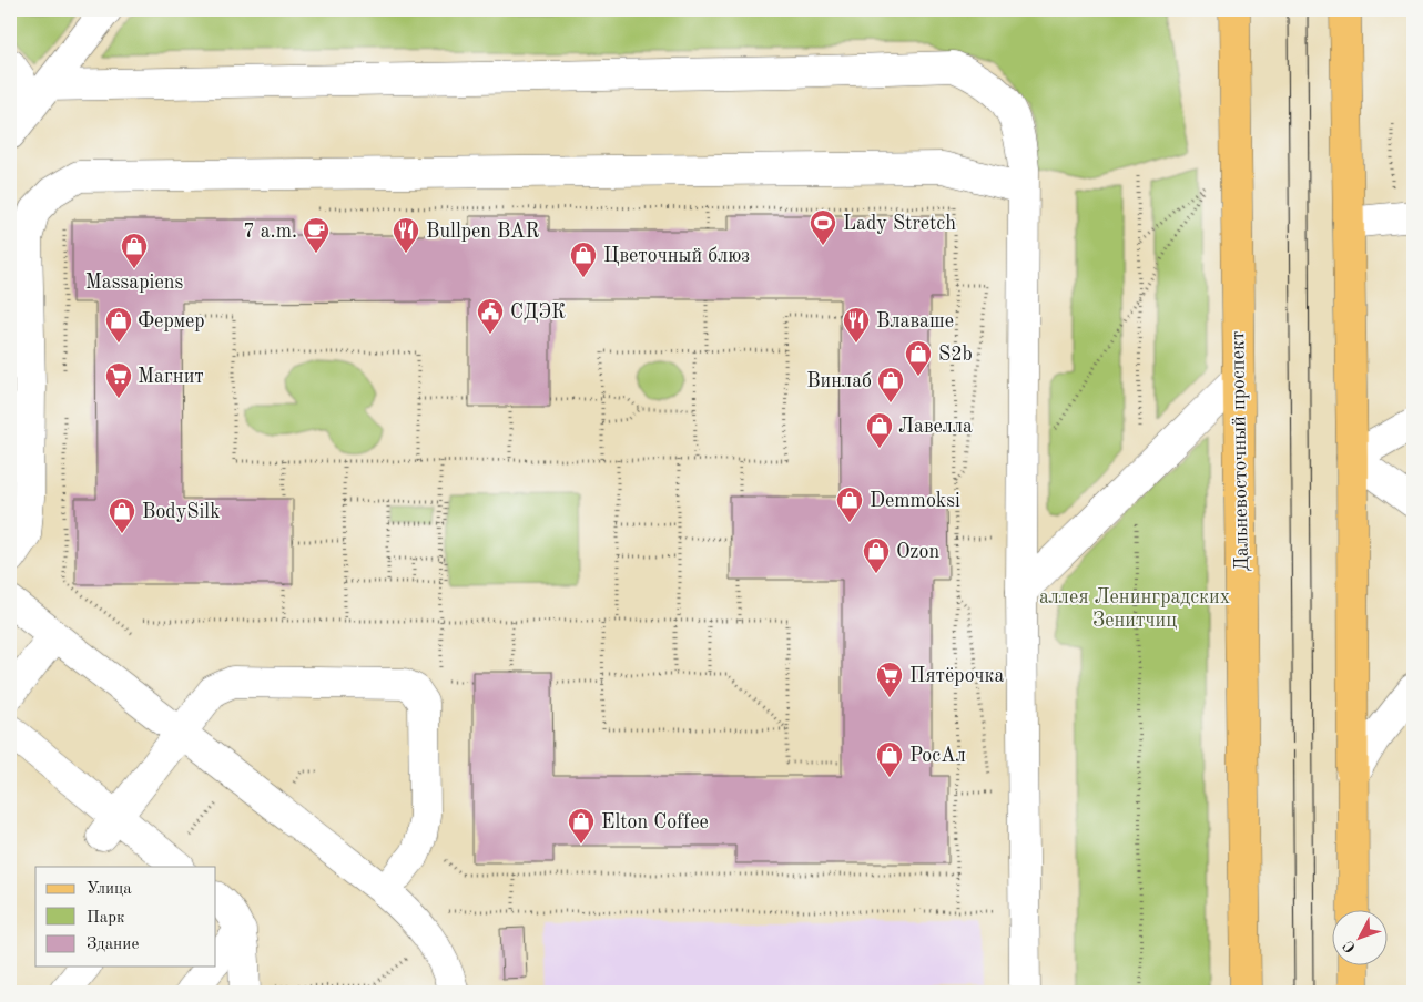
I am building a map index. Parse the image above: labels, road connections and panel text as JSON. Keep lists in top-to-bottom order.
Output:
{
  "streets": {
    "main road": ["Дальневосточный проспект"]
  },
  "parks": ["аллея Ленинградских Зенитчиц"],
  "places": {
    "sports": ["Lady Stretch"],
    "cafe": ["7 a.m."],
    "restaurant": ["Bullpen BAR", "Влаваше"],
    "shop": [
      "Massapiens",
      "Цветочный блюз",
      "Фермер",
      "S2b",
      "Винлаб",
      "Лавелла",
      "Demmoksi",
      "BodySilk",
      "Ozon",
      "РосАл",
      "Elton Coffee"
    ],
    "public building": ["СДЭК"],
    "supermarket": ["Магнит", "Пятёрочка"]
  },
  "legend": ["Улица", "Парк", "Здание"],
  "north": "bottom left"
}
